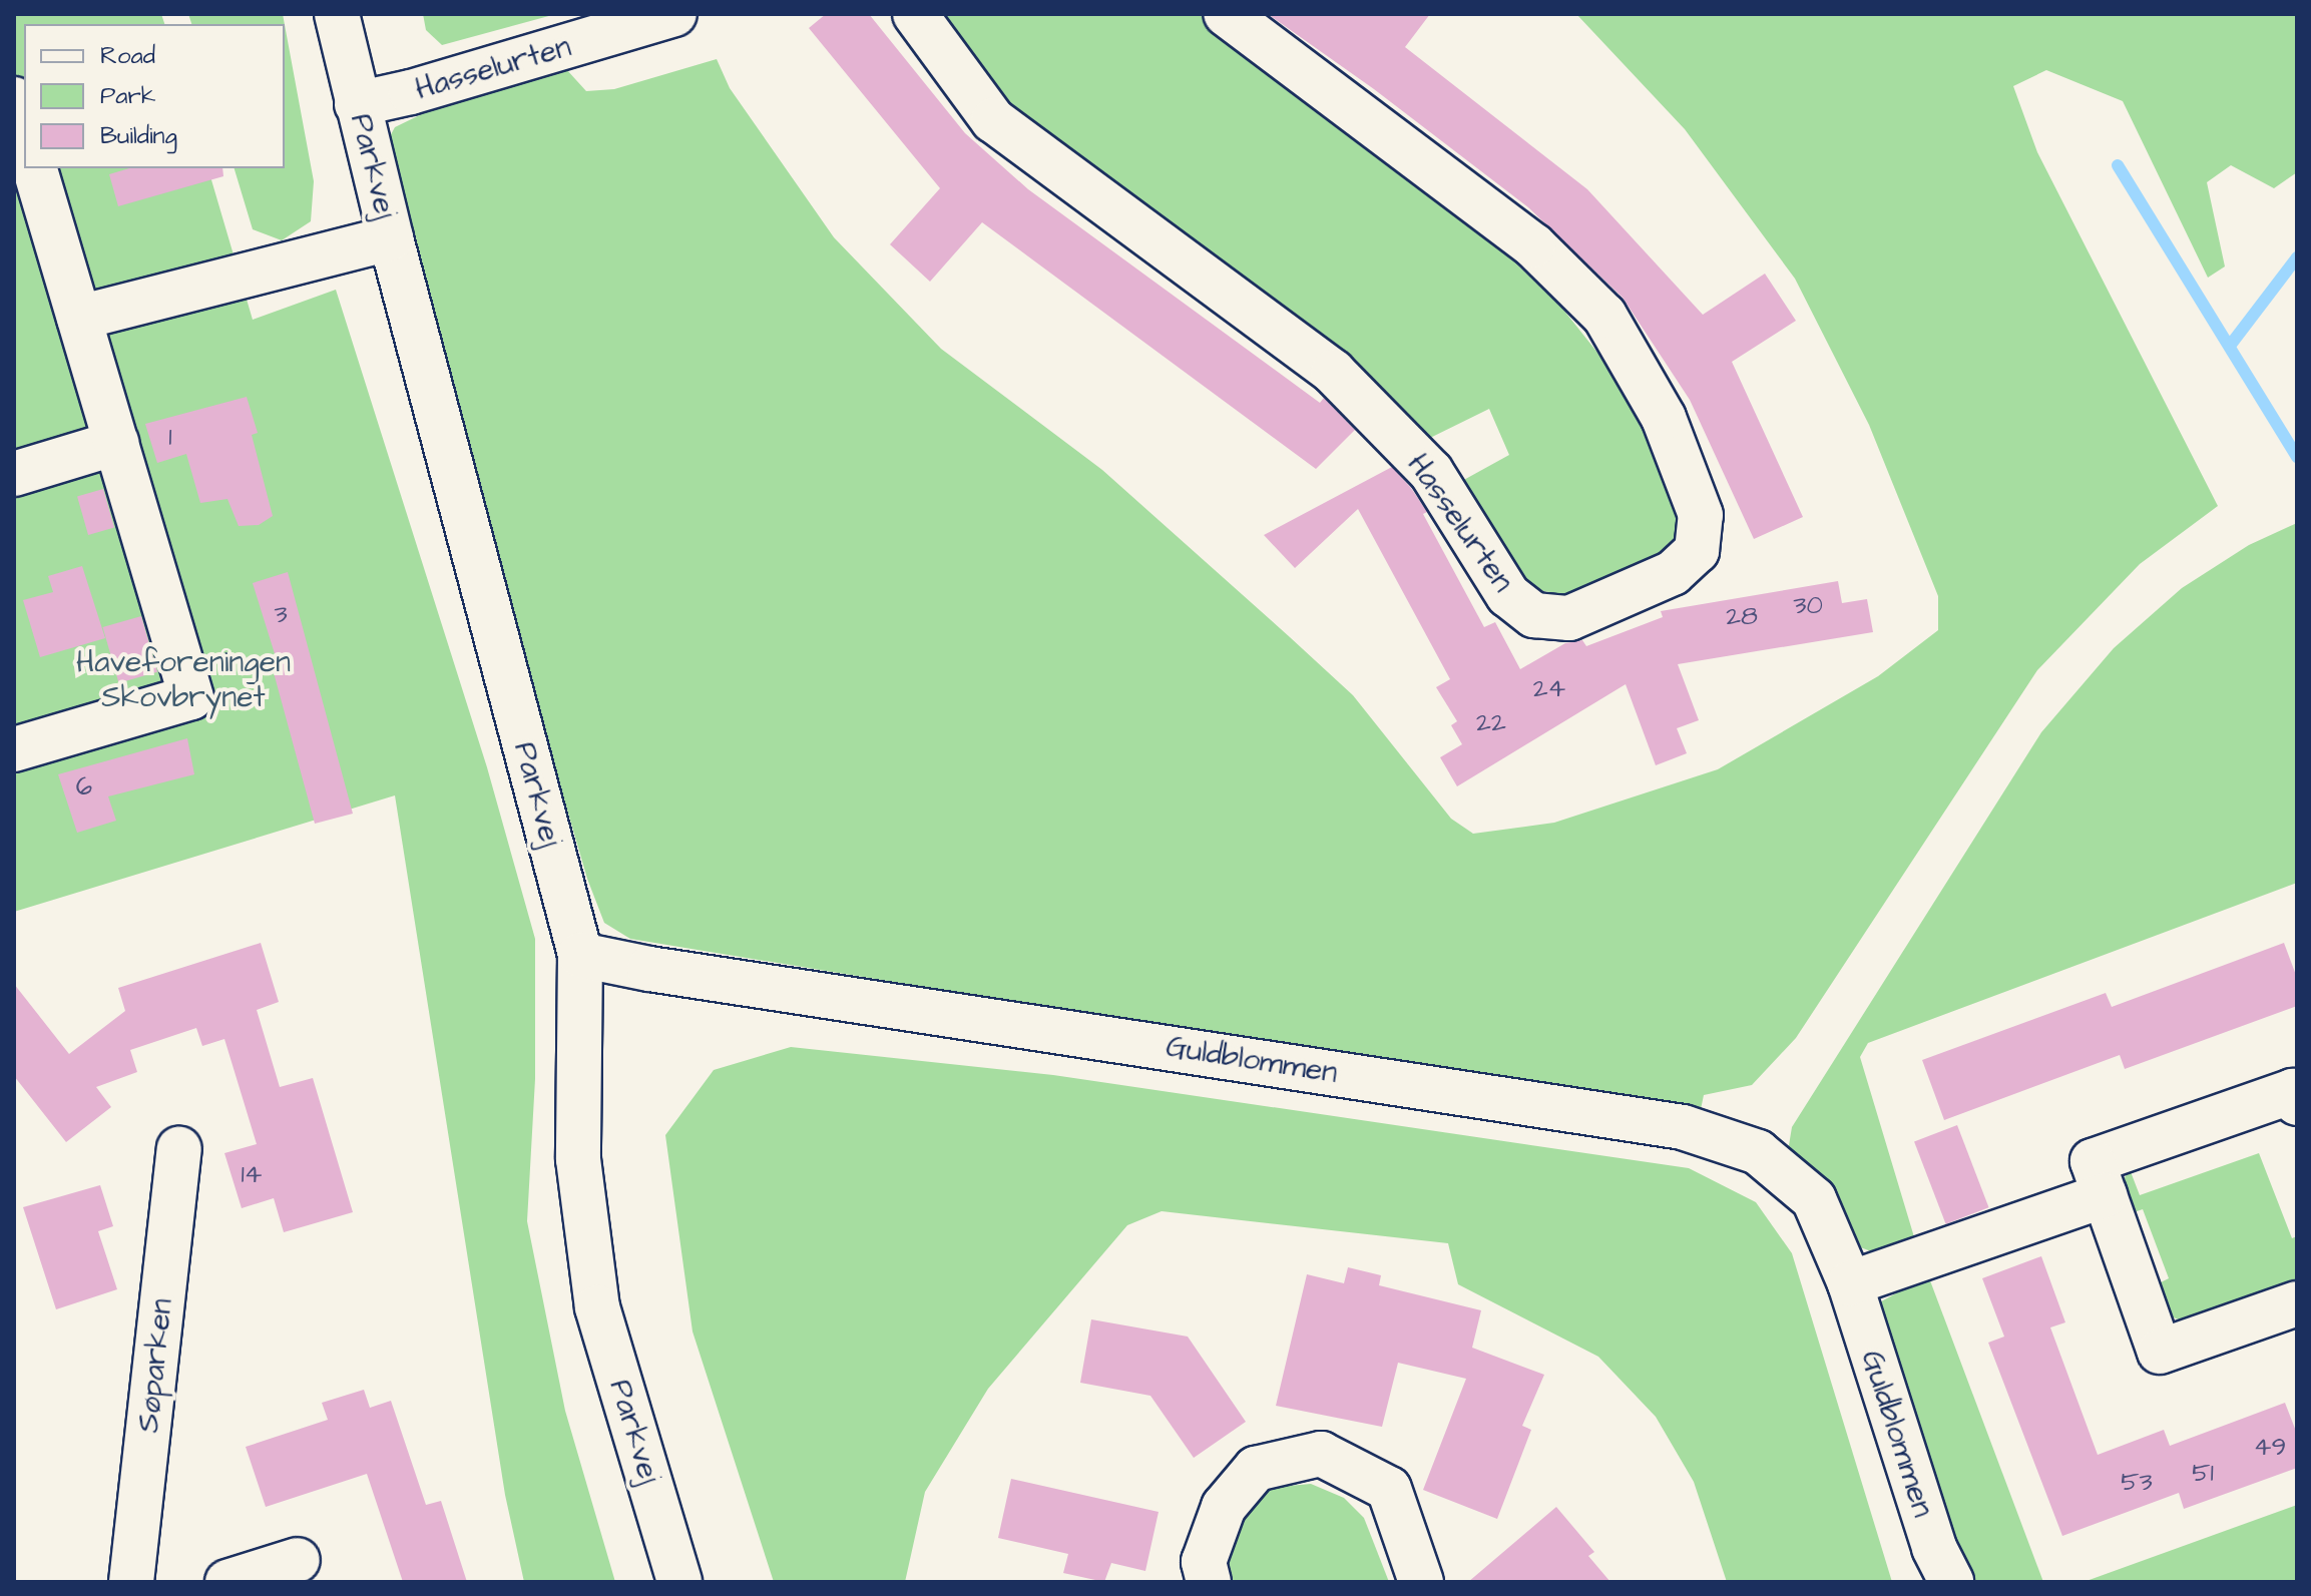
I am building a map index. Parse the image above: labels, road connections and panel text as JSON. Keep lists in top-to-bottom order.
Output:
{
  "streets": {
    "street": [
      "Hasselurten",
      "Parkvej",
      "Guldblommen",
      "Søparken"
    ]
  },
  "crossings": [
    ["Hasselurten", "Parkvej"],
    ["Parkvej", "Guldblommen"]
  ],
  "parks": ["Haveforeningen Skovbrynet"],
  "house_numbers": [
    "1",
    "30",
    "3",
    "28",
    "24",
    "22",
    "6",
    "14",
    "49",
    "51",
    "53"
  ],
  "legend": ["Road", "Park", "Building"]
}
